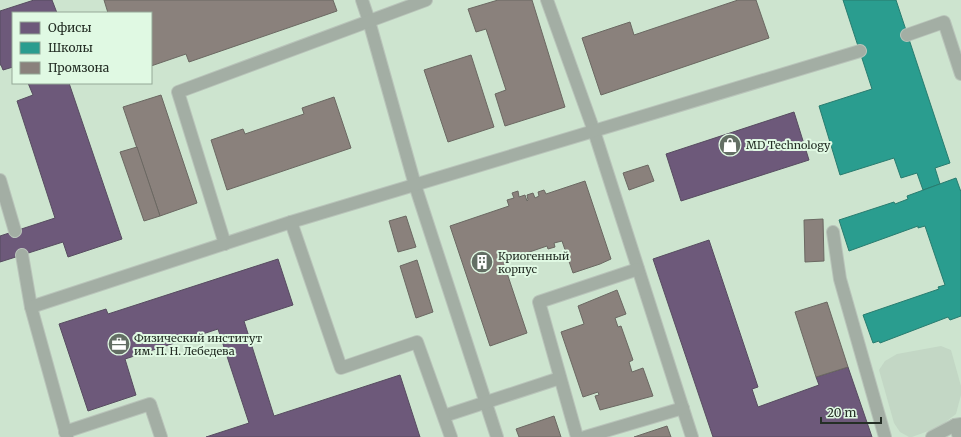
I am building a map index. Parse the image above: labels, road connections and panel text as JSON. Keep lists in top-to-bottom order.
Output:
{
  "places": {
    "shop": ["MD Technology"],
    "building": ["Криогенный корпус"],
    "office": ["Физический институт им. П. Н. Лебедева"]
  },
  "legend": ["Офисы", "Школы", "Промзона"],
  "scale_bar": "20 m"
}
